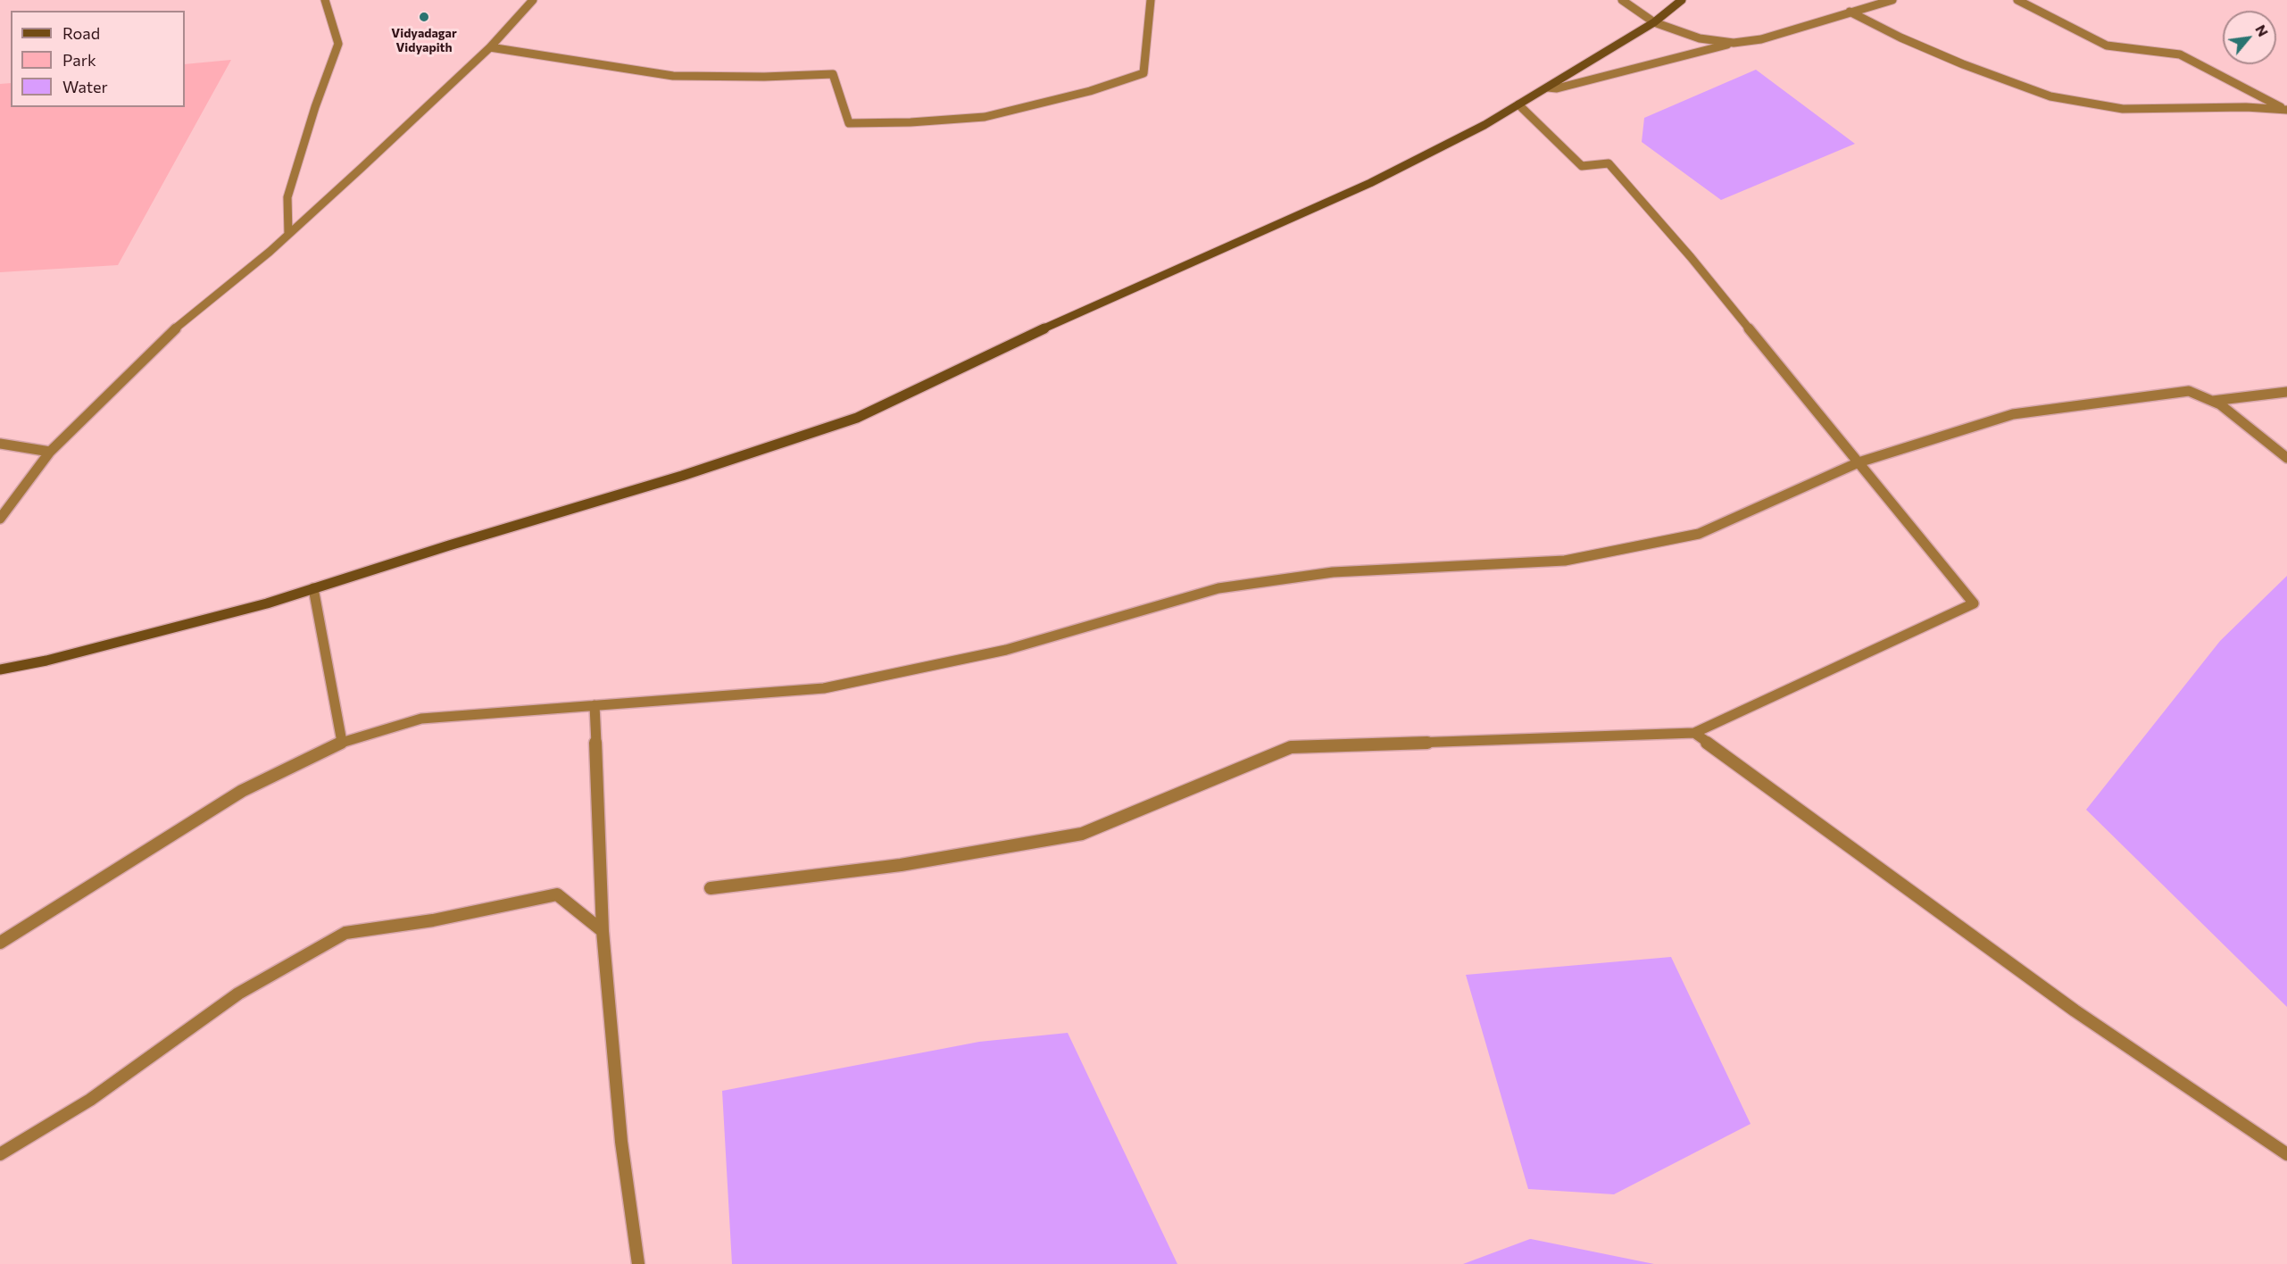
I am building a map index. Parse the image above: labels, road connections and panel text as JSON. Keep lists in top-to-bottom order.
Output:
{
  "places": ["Vidyadagar Vidyapith"],
  "legend": ["Road", "Park", "Water"],
  "north": "top right"
}
